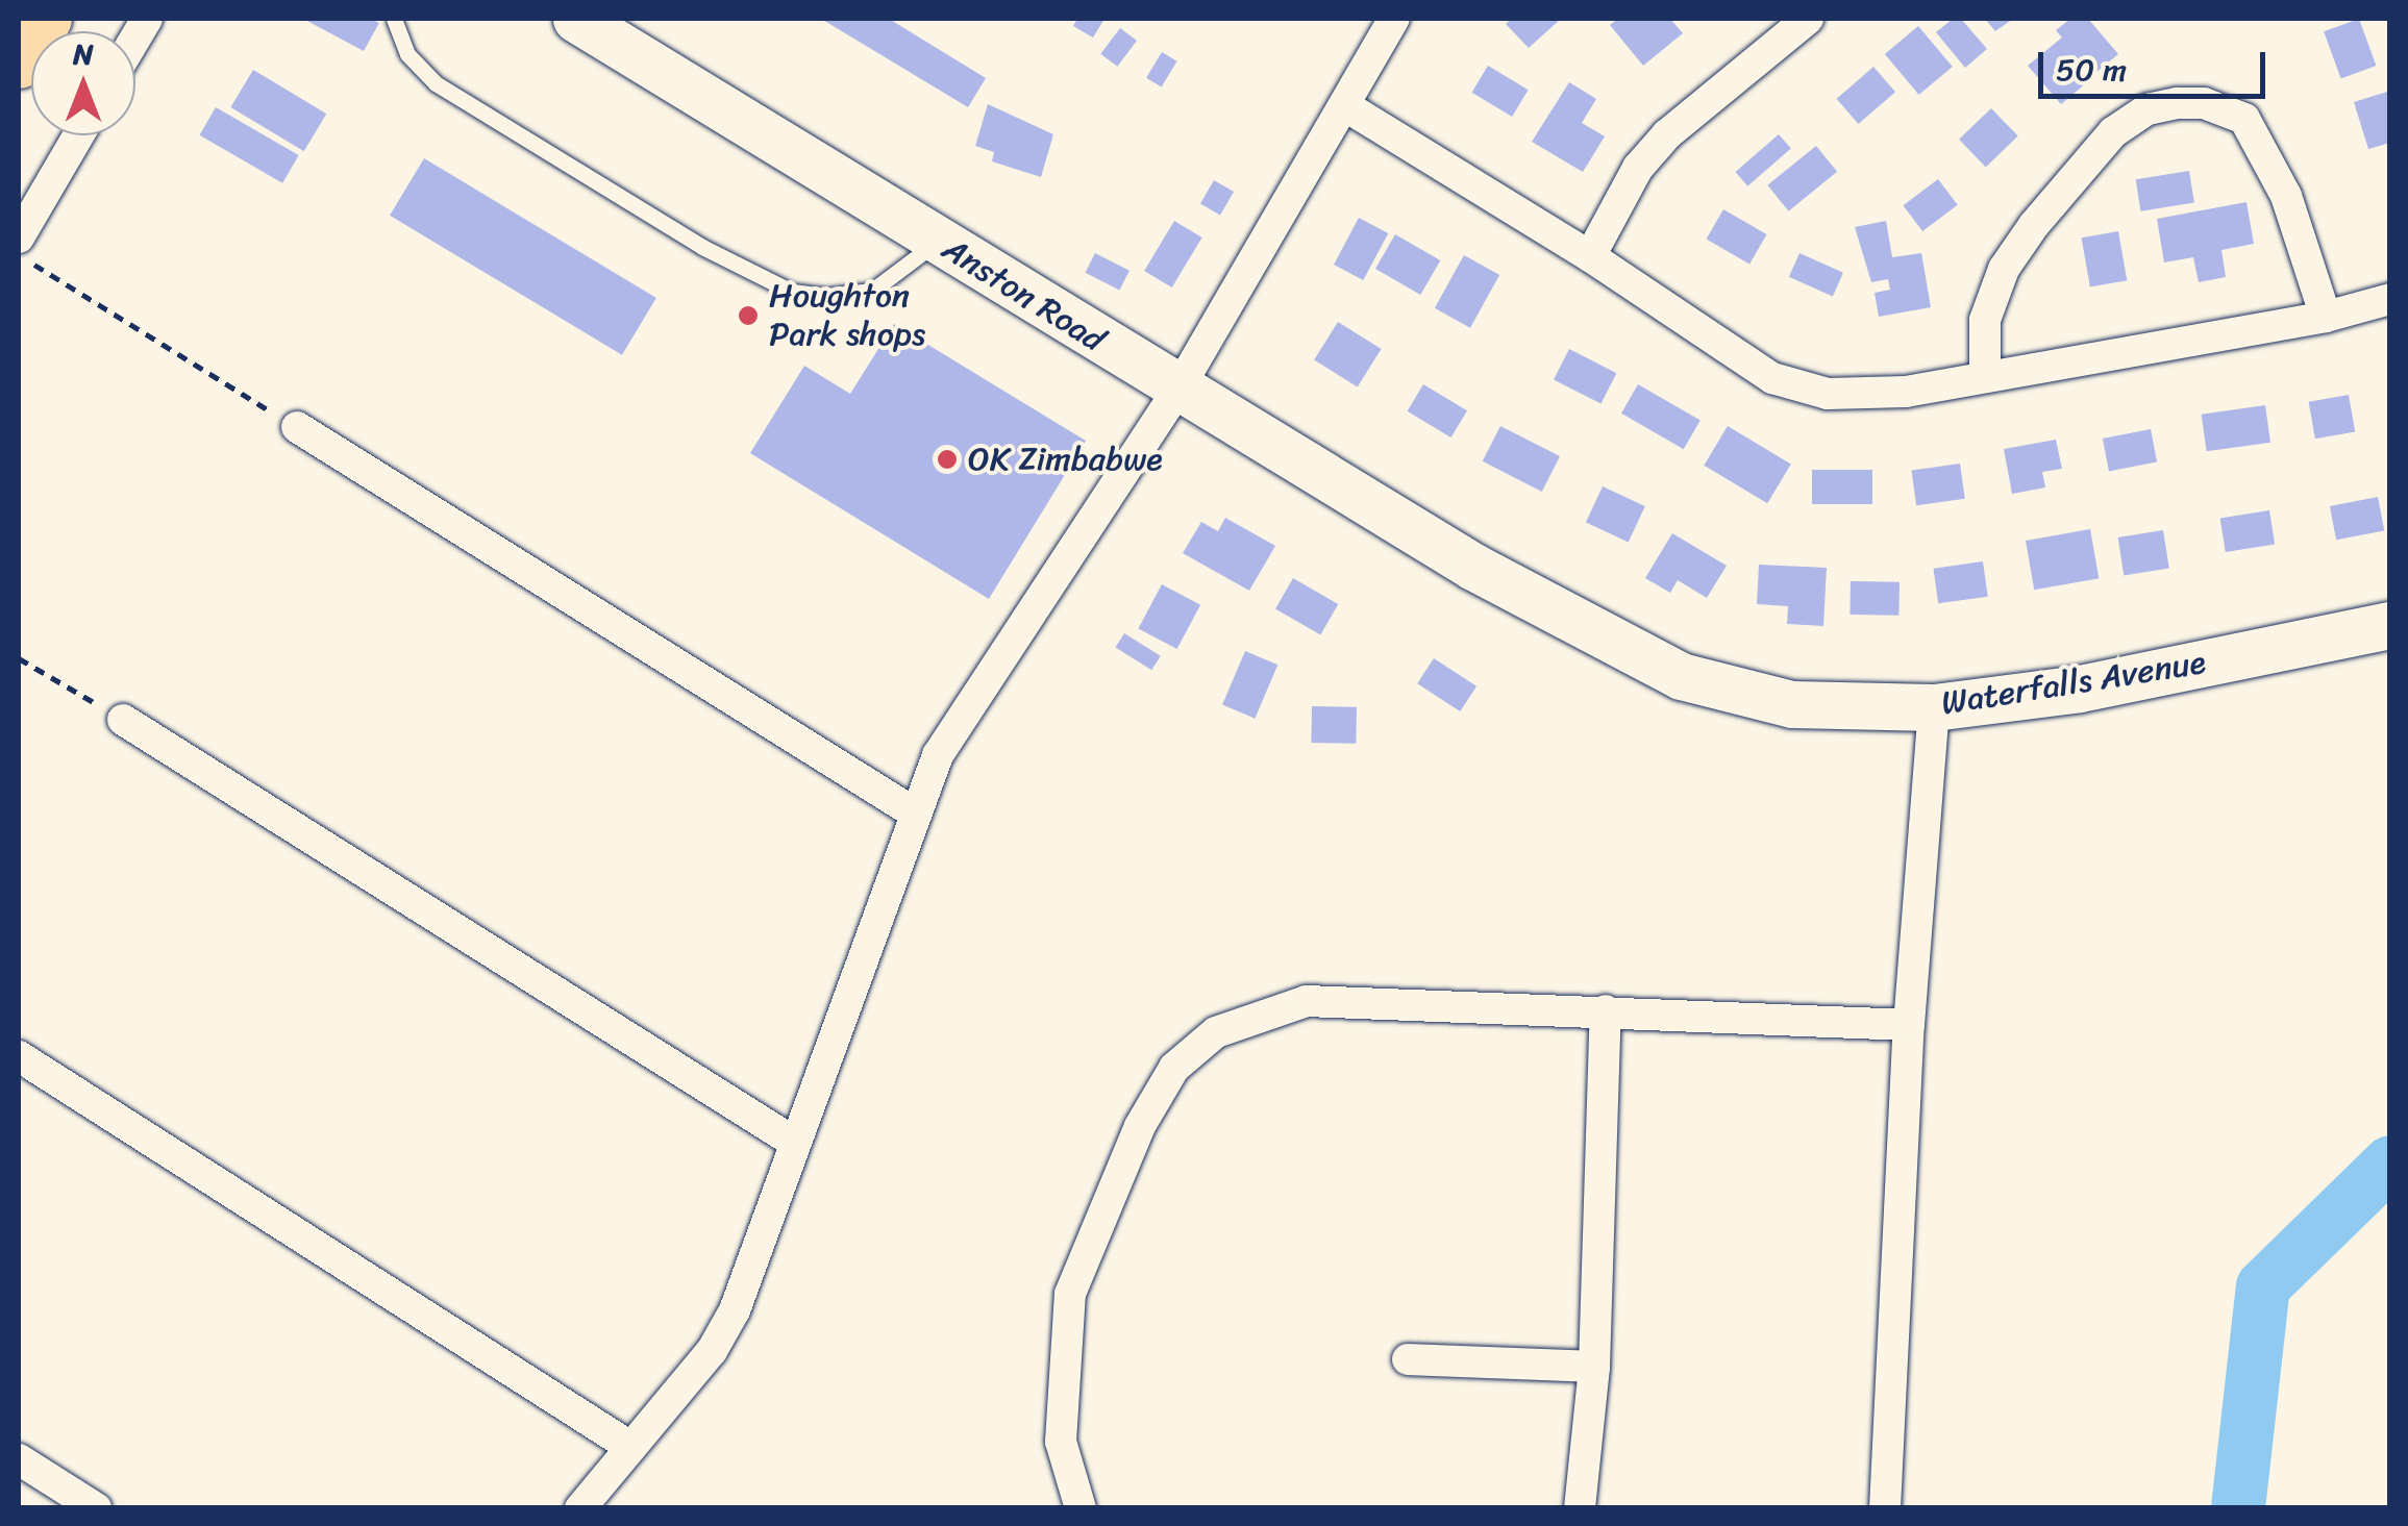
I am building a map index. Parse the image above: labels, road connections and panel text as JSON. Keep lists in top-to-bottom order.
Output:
{
  "streets": {
    "main road": ["Anston Road", "Waterfalls Avenue"]
  },
  "crossings": [
    ["Anston Road", "Waterfalls Avenue"]
  ],
  "places": ["Houghton Park shops", "OK Zimbabwe"],
  "scale_bar": "50 m",
  "north": "top"
}
